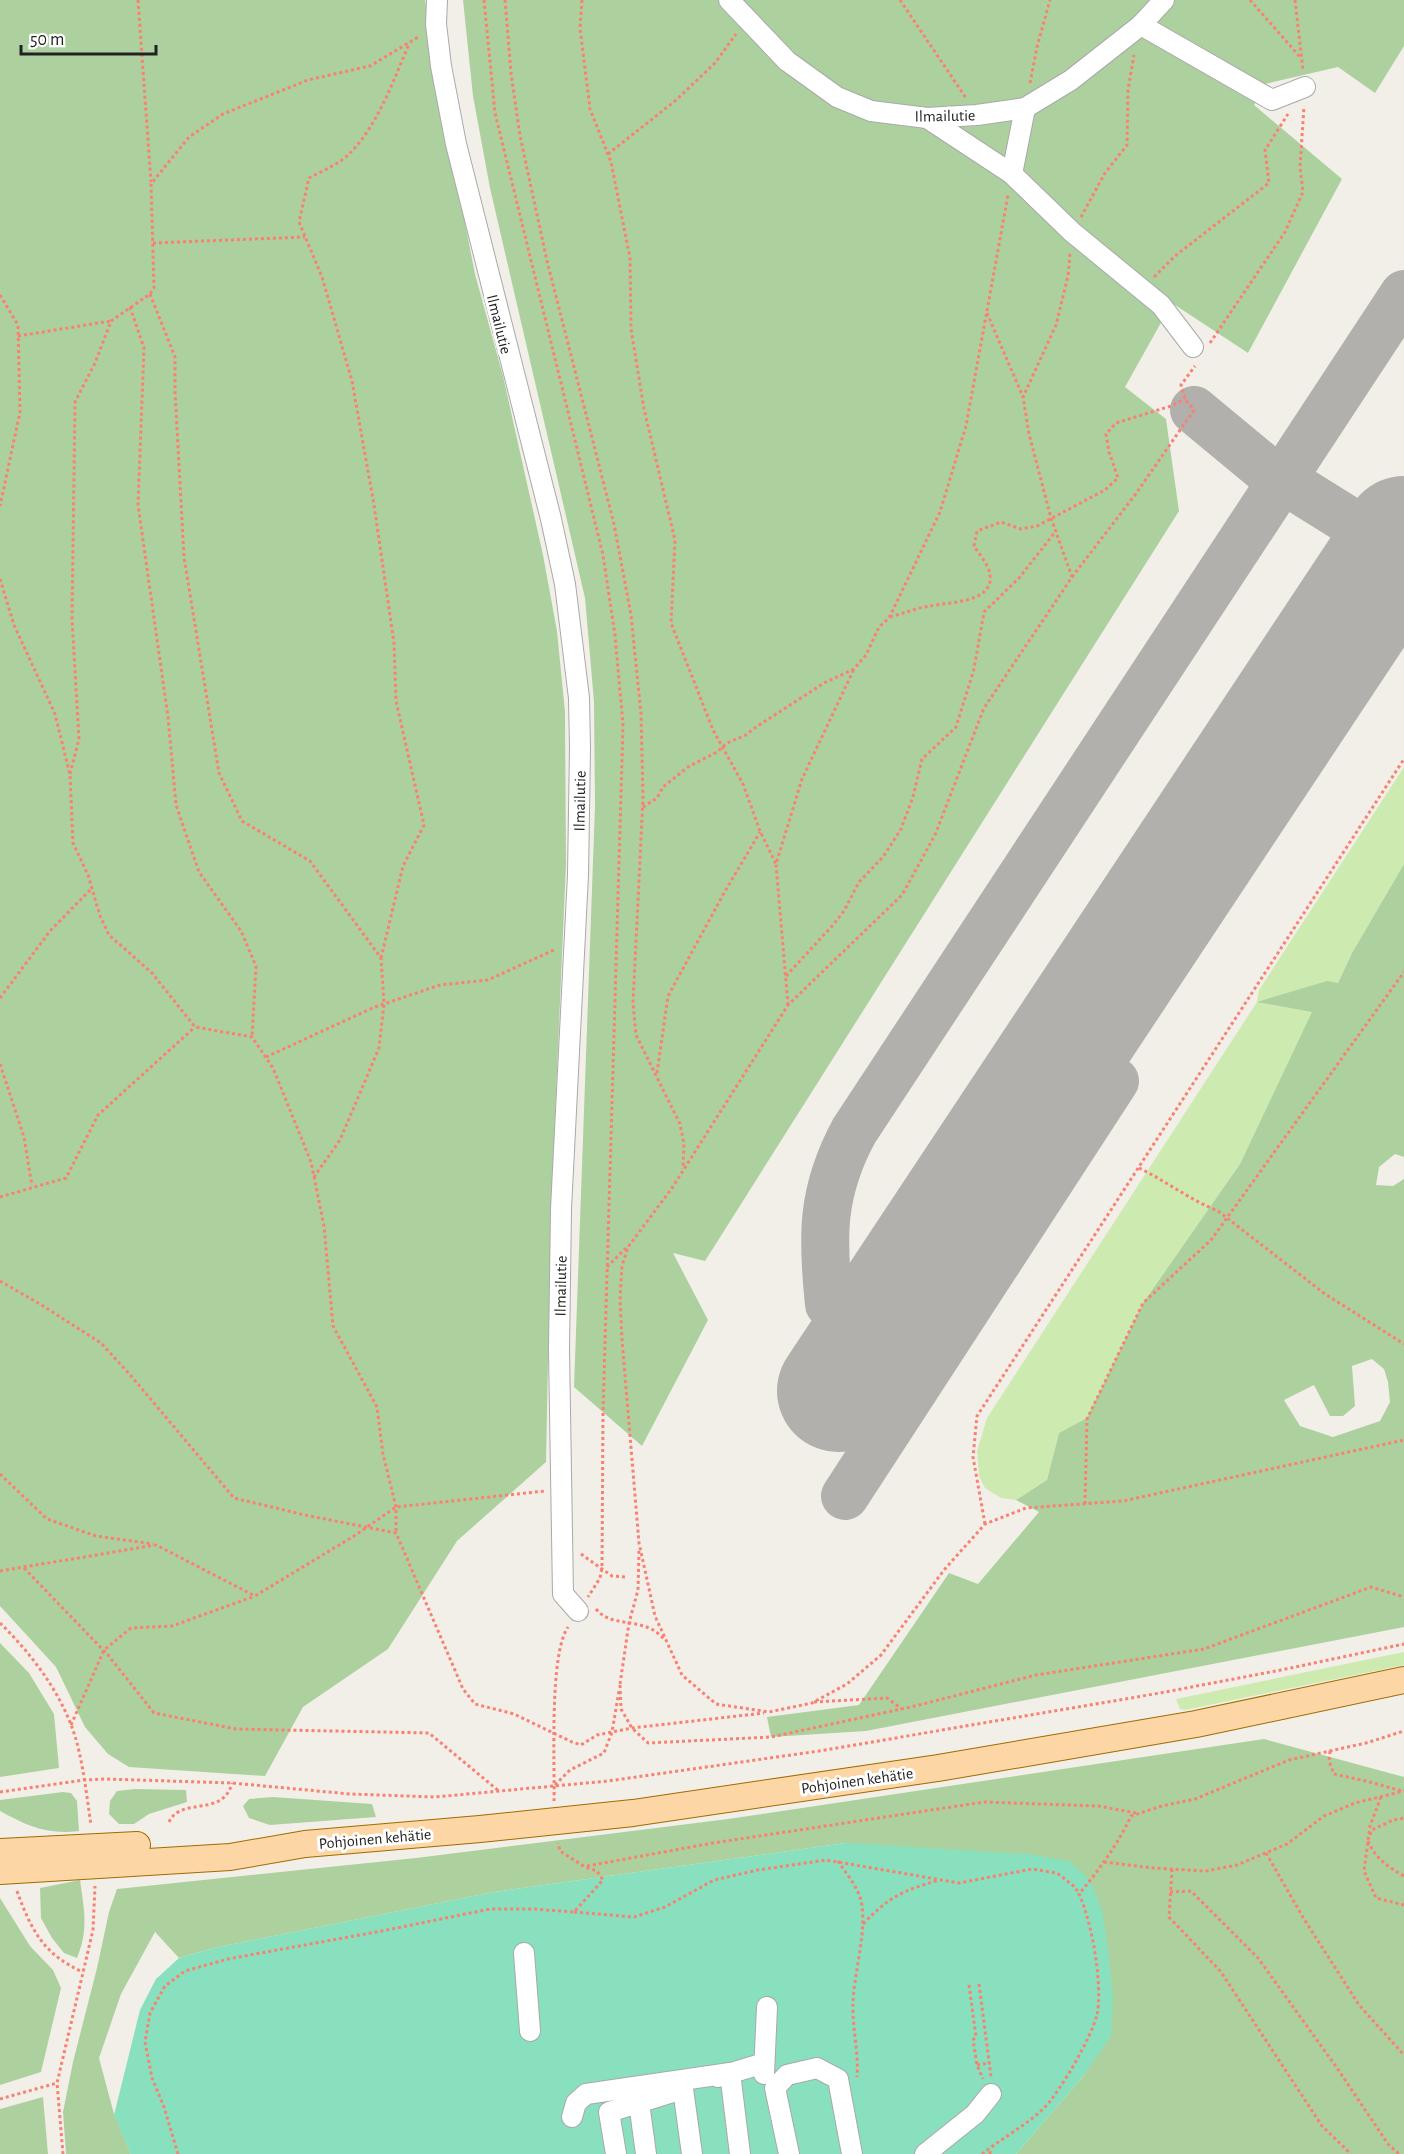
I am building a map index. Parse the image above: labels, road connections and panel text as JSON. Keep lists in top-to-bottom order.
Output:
{
  "streets": {
    "main road": ["Pohjoinen kehätie"],
    "street": ["Ilmailutie"]
  },
  "scale_bar": "50 m"
}
